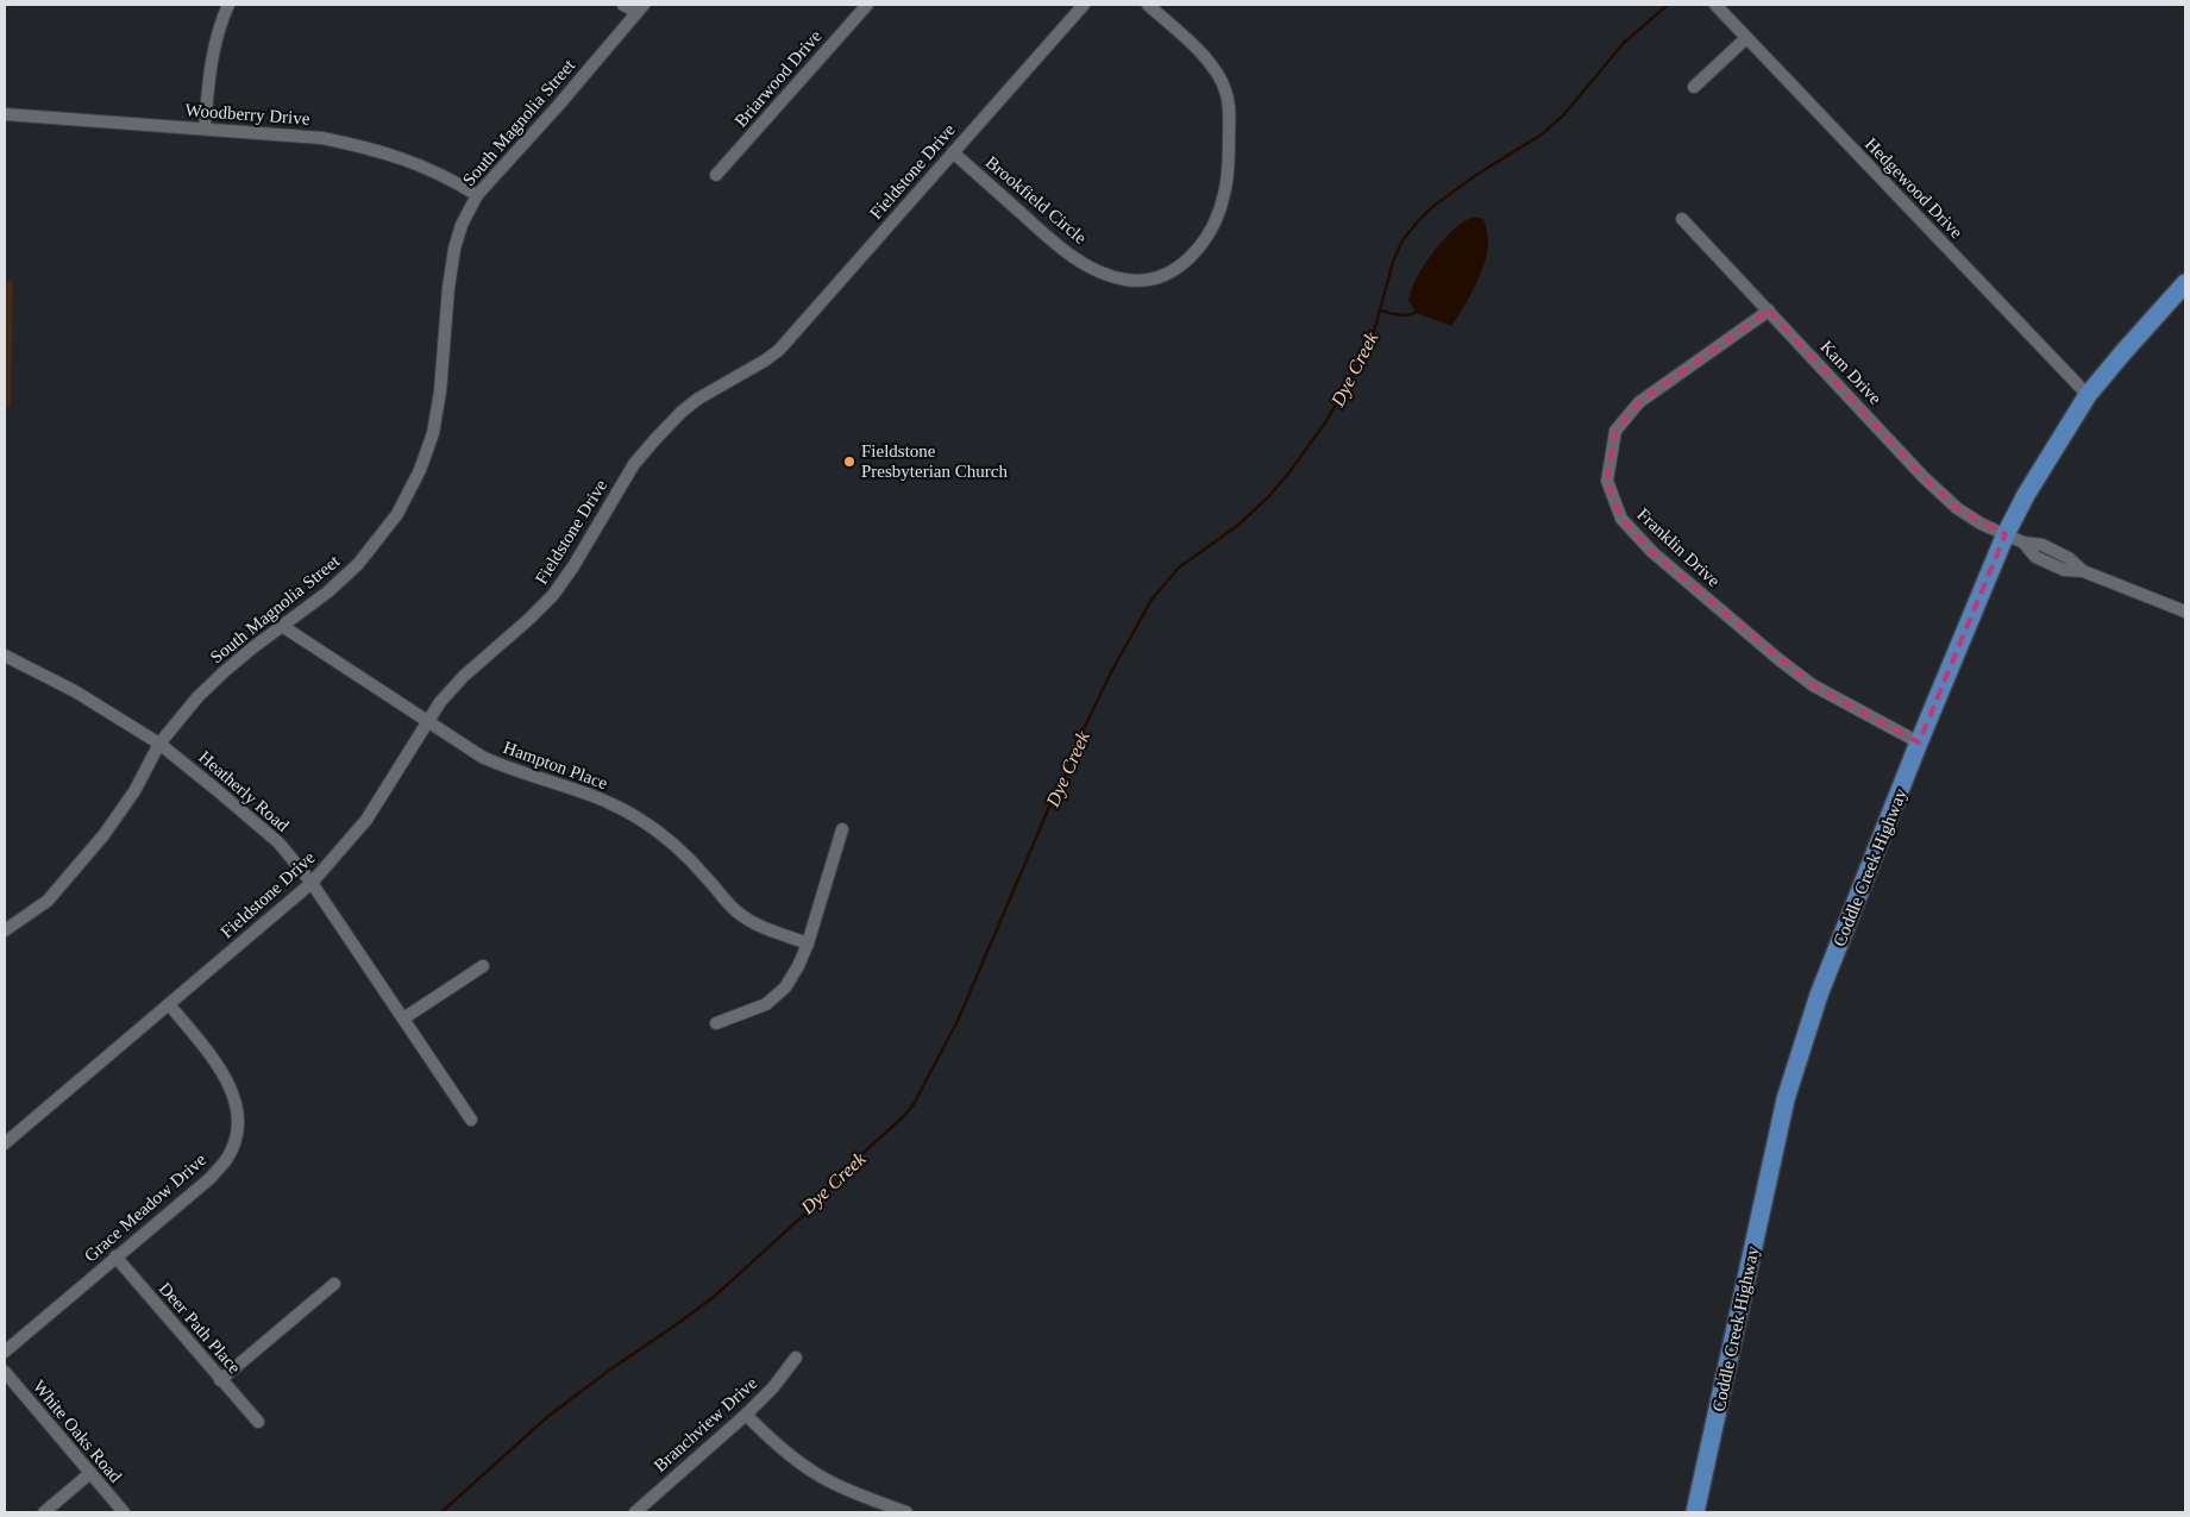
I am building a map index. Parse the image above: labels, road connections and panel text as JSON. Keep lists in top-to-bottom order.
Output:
{
  "streets": {
    "main road": ["Coddle Creek Highway"],
    "street": [
      "Briarwood Drive",
      "Woodberry Drive",
      "South Magnolia Street",
      "Fieldstone Drive",
      "Hedgewood Drive",
      "Brookfield Circle",
      "Kam Drive",
      "Franklin Drive",
      "Hampton Place",
      "Heatherly Road",
      "Grace Meadow Drive",
      "Deer Path Place",
      "Branchview Drive",
      "White Oaks Road"
    ]
  },
  "crossings": [
    ["Woodberry Drive", "South Magnolia Street"],
    ["South Magnolia Street", "Hampton Place"],
    ["South Magnolia Street", "Heatherly Road"],
    ["Fieldstone Drive", "Brookfield Circle"],
    ["Fieldstone Drive", "Hampton Place"],
    ["Fieldstone Drive", "Heatherly Road"],
    ["Fieldstone Drive", "Grace Meadow Drive"],
    ["Hedgewood Drive", "Coddle Creek Highway"],
    ["Kam Drive", "Franklin Drive"],
    ["Kam Drive", "Coddle Creek Highway"],
    ["Franklin Drive", "Coddle Creek Highway"],
    ["Grace Meadow Drive", "Deer Path Place"]
  ],
  "water": ["Dye Creek"],
  "places": ["Fieldstone Presbyterian Church"]
}
